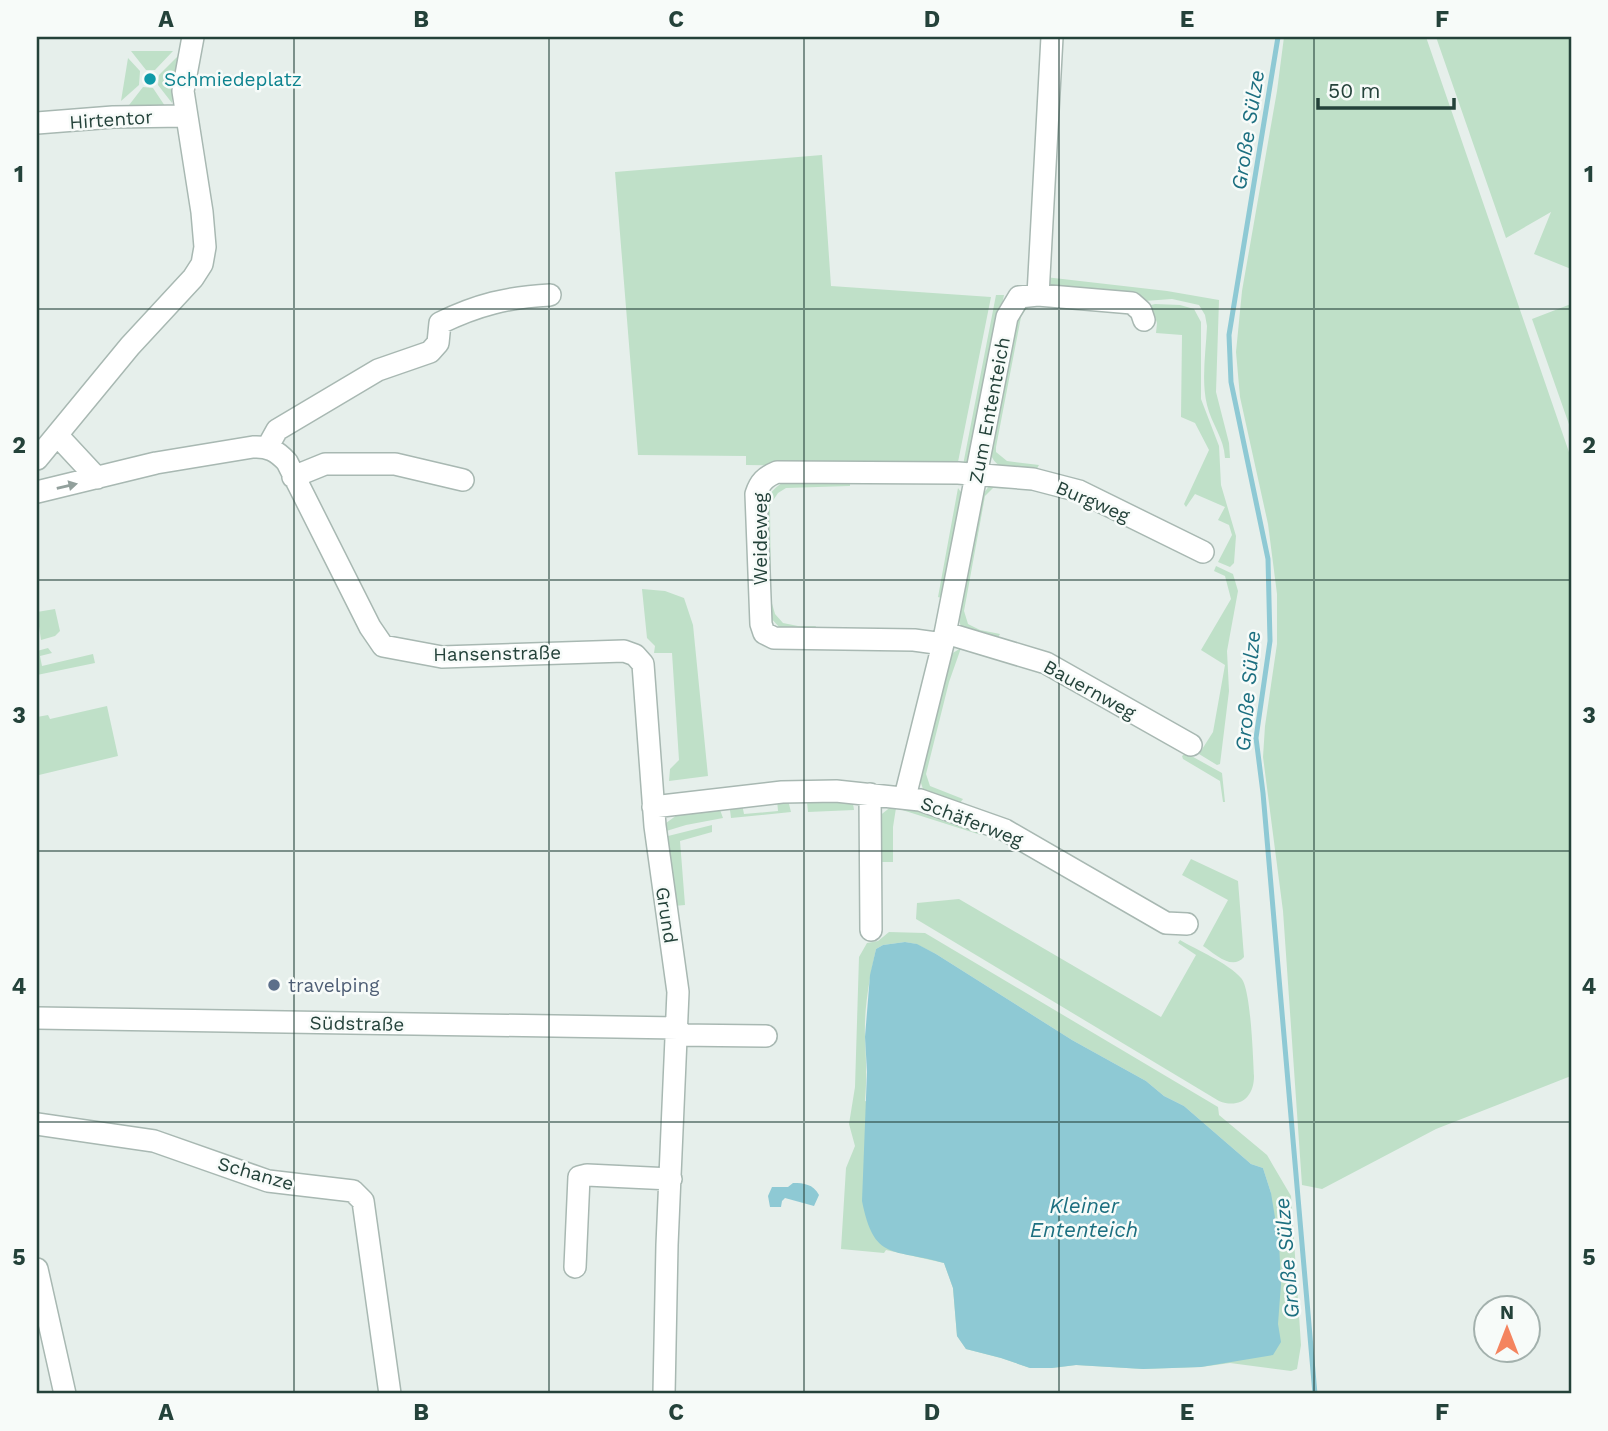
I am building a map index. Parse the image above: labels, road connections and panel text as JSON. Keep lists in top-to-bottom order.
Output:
{
  "streets": {
    "street": [
      "Hirtentor",
      "Zum Ententeich",
      "Burgweg",
      "Weideweg",
      "Hansenstraße",
      "Bauernweg",
      "Schäferweg",
      "Grund",
      "Südstraße",
      "Schanze"
    ]
  },
  "crossings": [
    ["Zum Ententeich", "Burgweg"],
    ["Zum Ententeich", "Weideweg"],
    ["Zum Ententeich", "Bauernweg"],
    ["Zum Ententeich", "Schäferweg"],
    ["Burgweg", "Weideweg"],
    ["Weideweg", "Bauernweg"],
    ["Hansenstraße", "Grund"],
    ["Schäferweg", "Grund"],
    ["Grund", "Südstraße"]
  ],
  "water": ["Große Sülze", "Kleiner Ententeich"],
  "places": ["Schmiedeplatz", "travelping"],
  "scale_bar": "50 m",
  "north": "top",
  "grid": {
    "columns": [
      "A",
      "B",
      "C",
      "D",
      "E",
      "F"
    ],
    "rows": [
      "1",
      "2",
      "3",
      "4",
      "5"
    ]
  }
}
